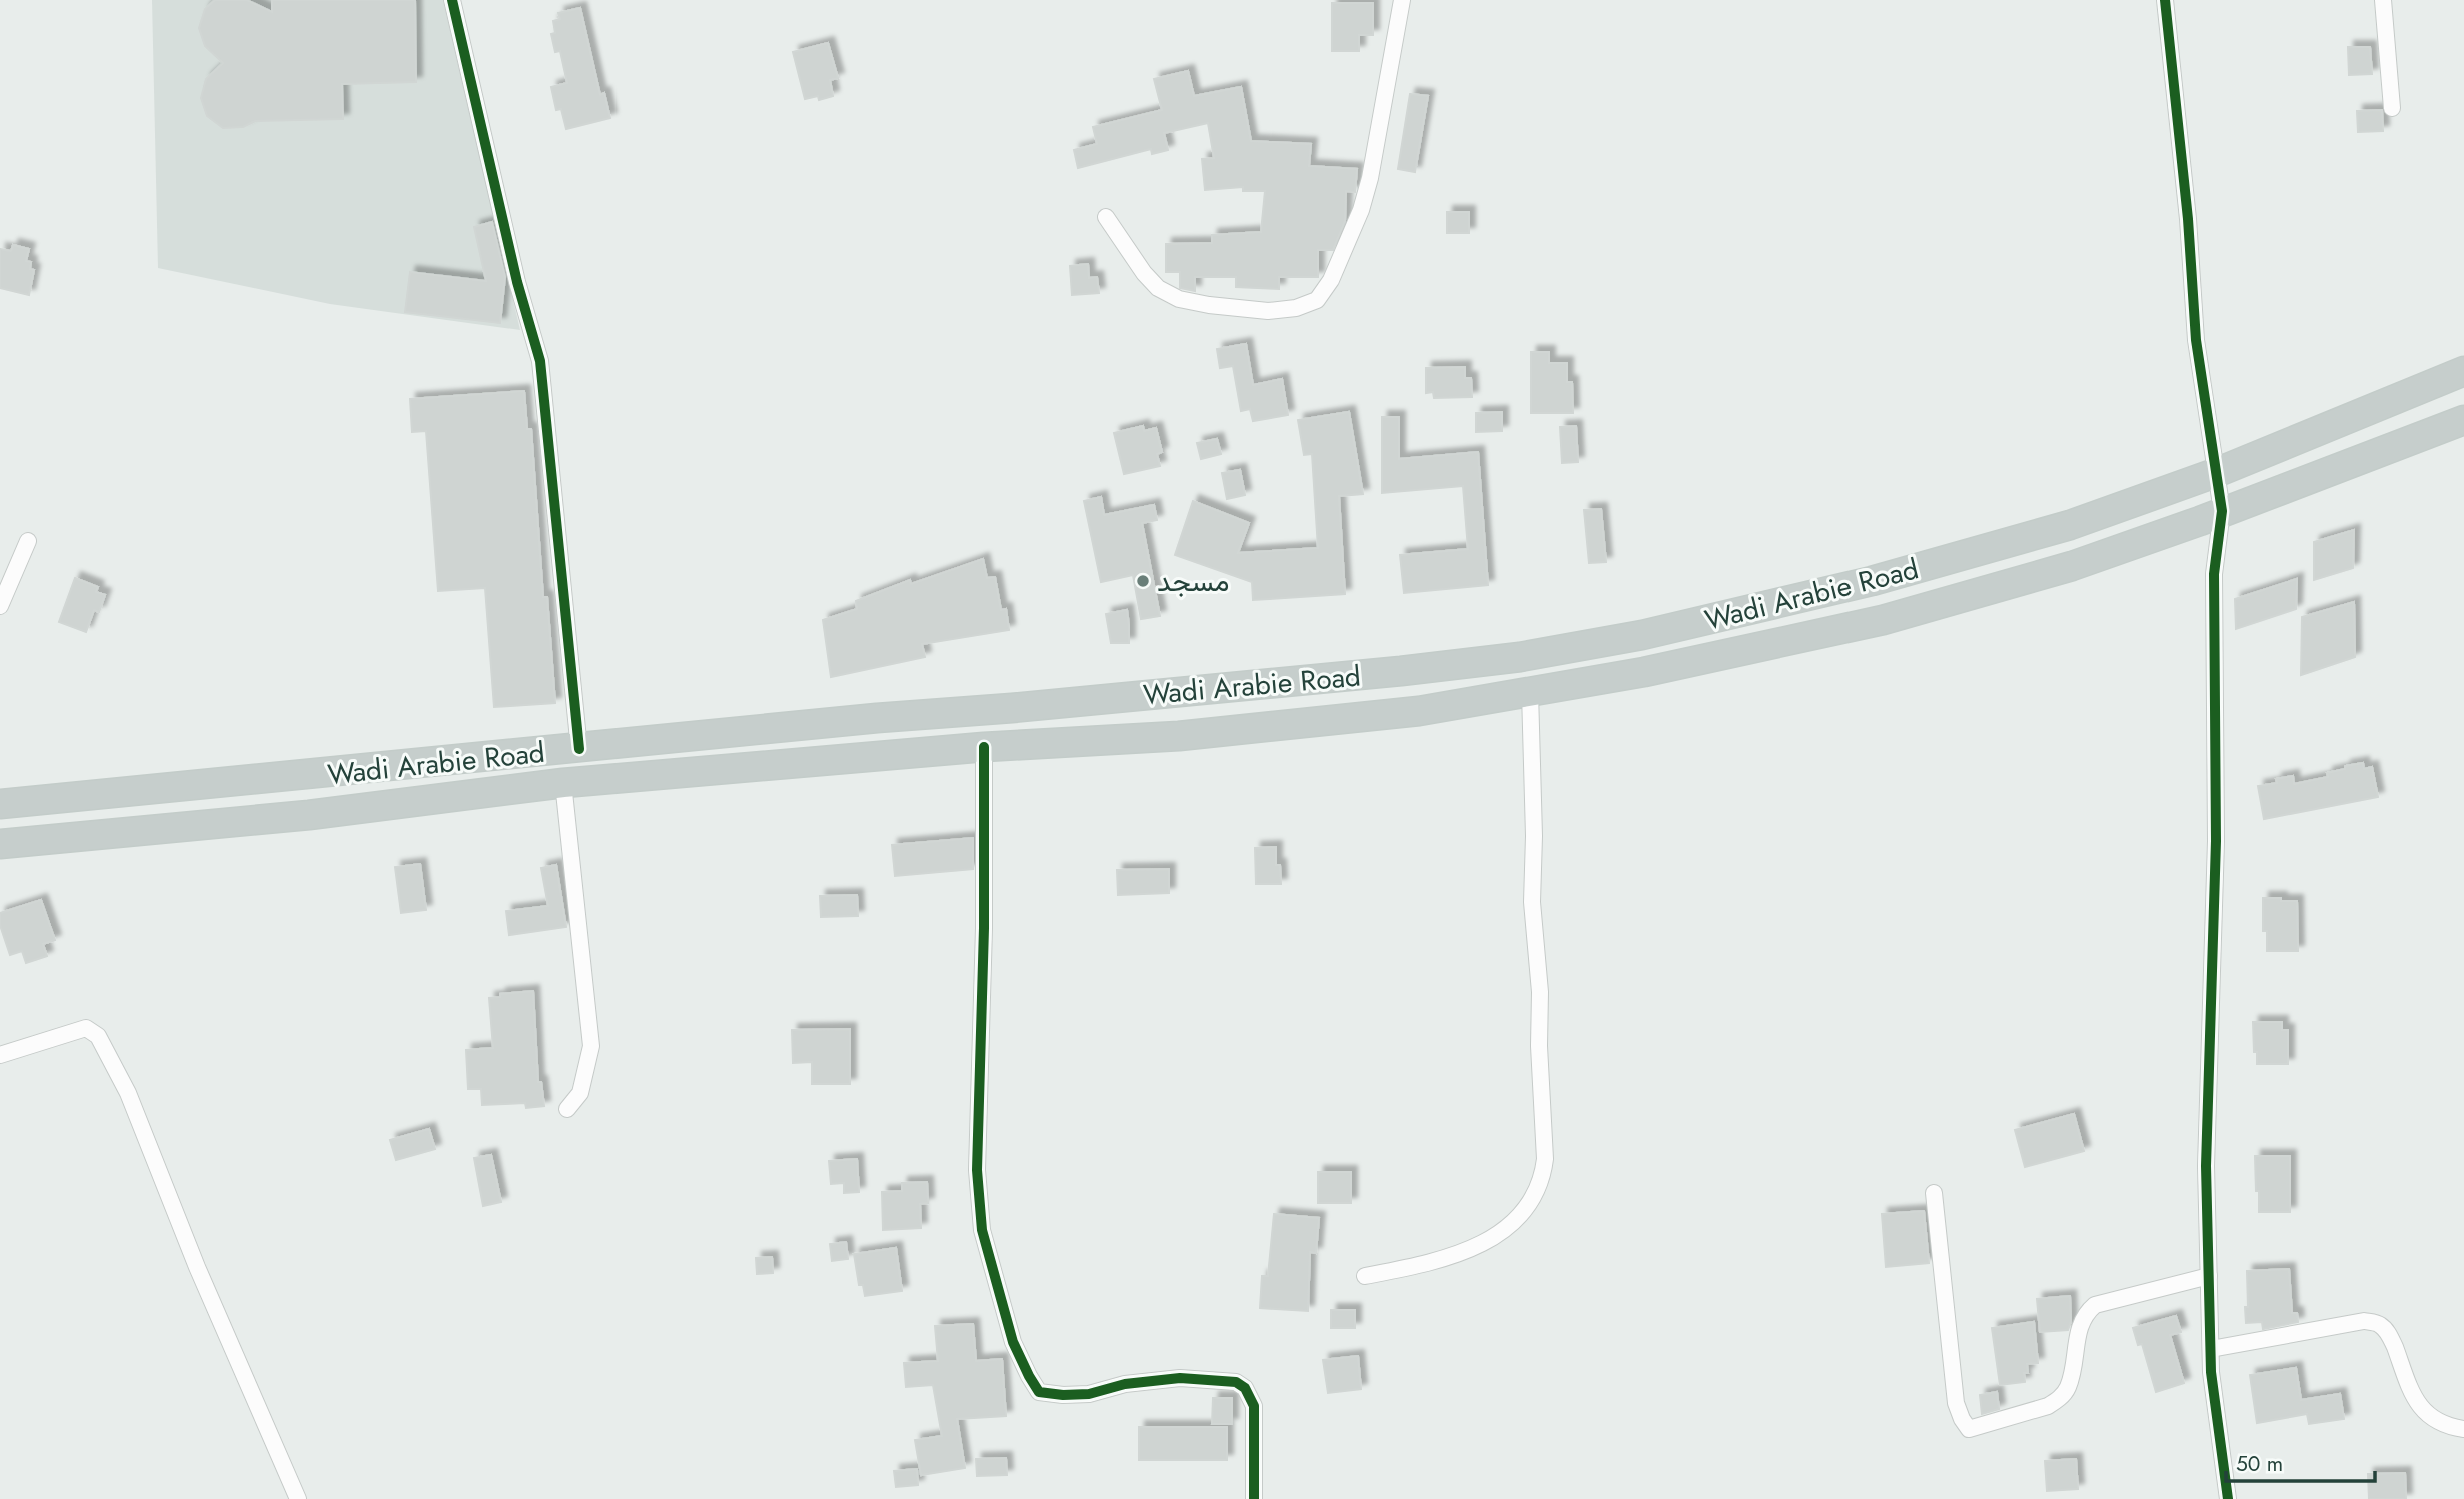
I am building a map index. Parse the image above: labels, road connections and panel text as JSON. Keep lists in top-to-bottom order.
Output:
{
  "streets": {
    "highway": ["Wadi Arabie Road"]
  },
  "places": ["مسجد"],
  "scale_bar": "50 m"
}
